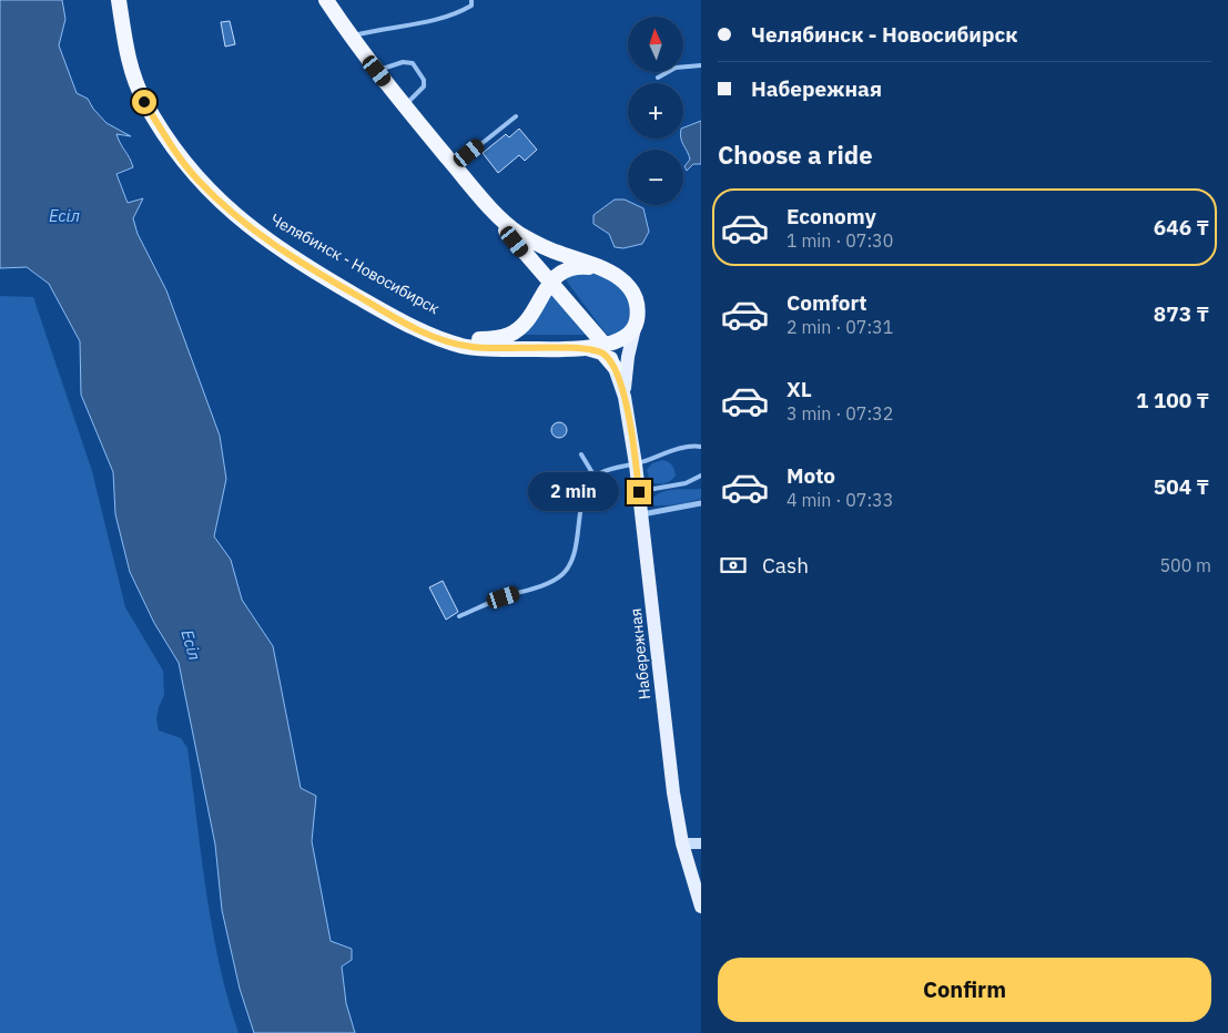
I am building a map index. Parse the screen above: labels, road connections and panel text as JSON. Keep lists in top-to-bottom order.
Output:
{
  "streets": {
    "highway": ["Челябинск - Новосибирск"],
    "main road": ["Набережная"]
  },
  "crossings": [
    ["Челябинск - Новосибирск", "Набережная"]
  ],
  "water": ["Есіл"],
  "north": "top",
  "page": {
    "banner": ["Челябинск - Новосибирск", "Набережная"],
    "map_buttons": ["+", "−"],
    "heading": "Choose a ride",
    "list": [
      {
        "name": "Economy",
        "note": "1 min · 07:30",
        "value": "646 ₸"
      },
      {
        "name": "Comfort",
        "note": "2 min · 07:31",
        "value": "873 ₸"
      },
      {
        "name": "XL",
        "note": "3 min · 07:32",
        "value": "1 100 ₸"
      },
      {
        "name": "Moto",
        "note": "4 min · 07:33",
        "value": "504 ₸"
      }
    ],
    "bubble": "2 min",
    "pay": ["Cash", "500 m"],
    "buttons": "Confirm"
  }
}
